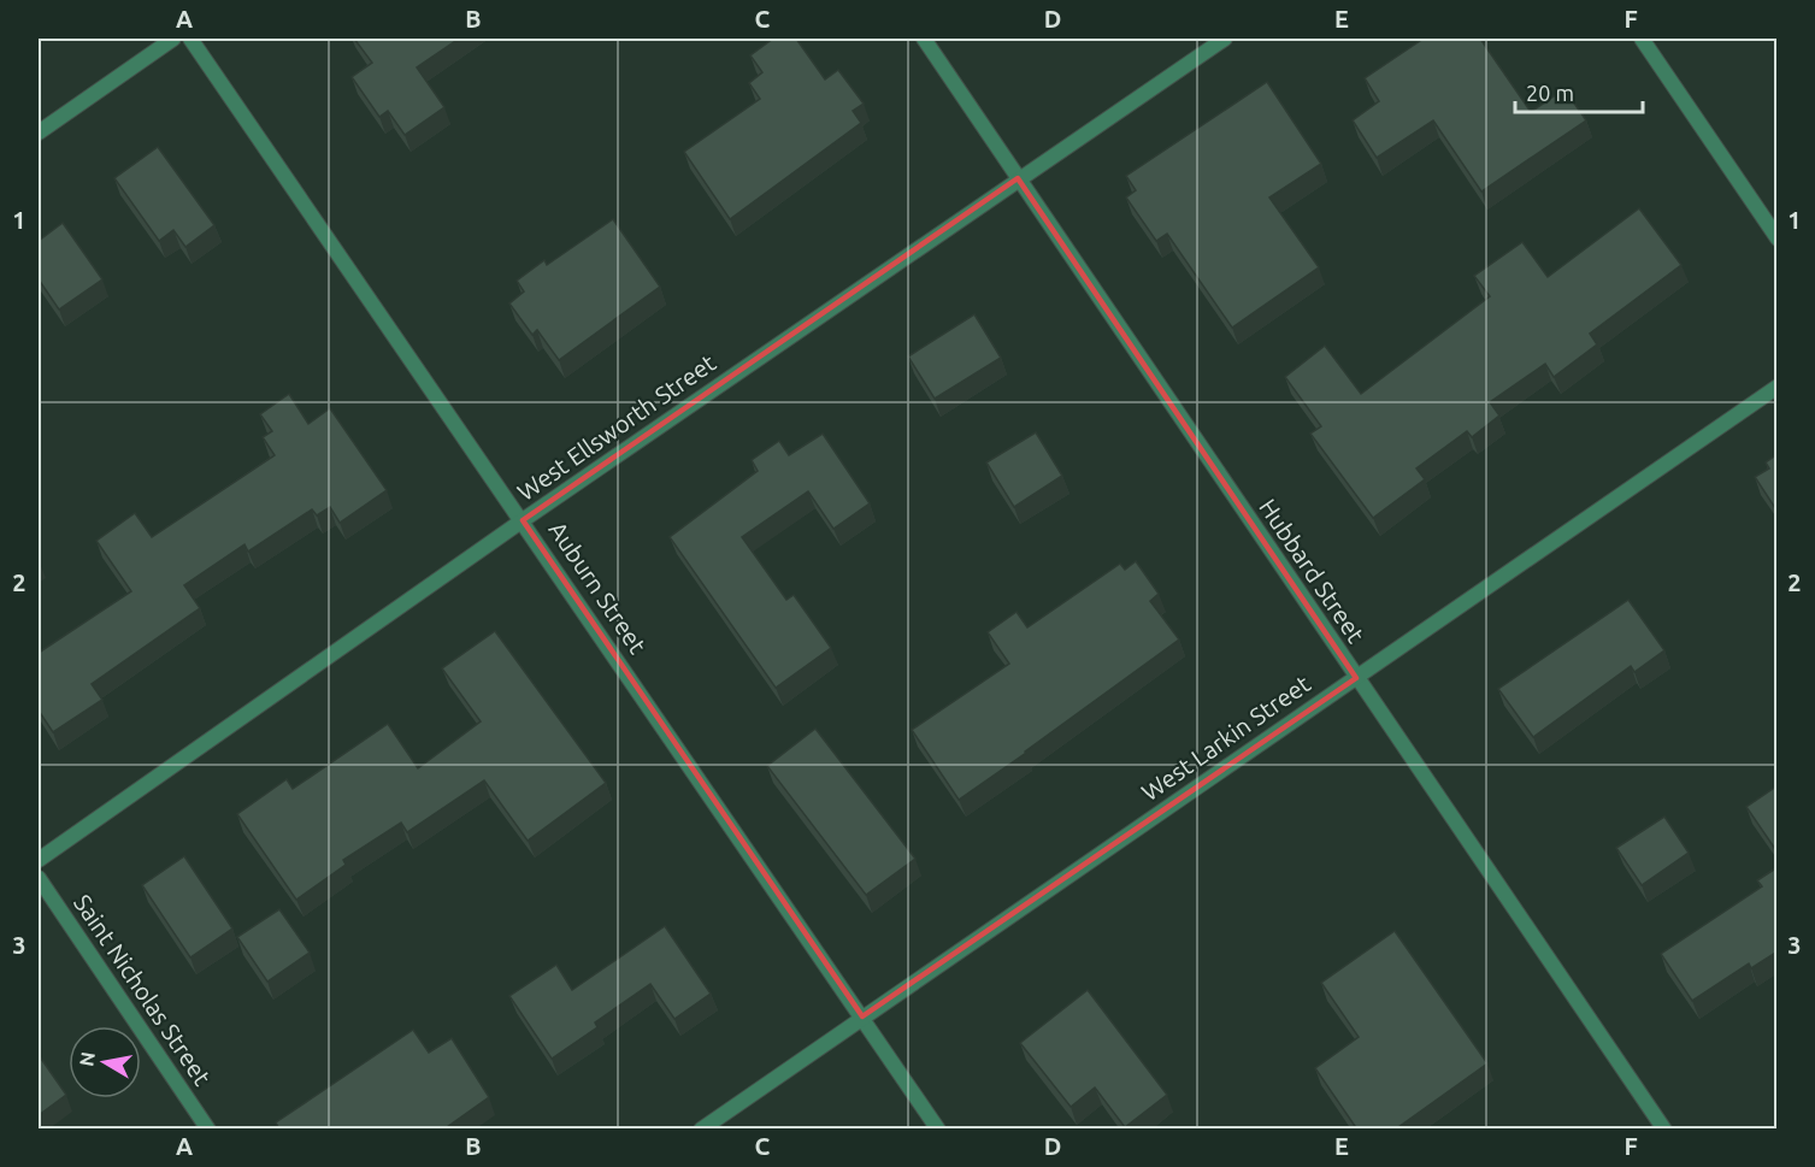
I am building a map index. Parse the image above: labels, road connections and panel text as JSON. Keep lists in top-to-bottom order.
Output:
{
  "streets": {
    "street": [
      "West Ellsworth Street",
      "Hubbard Street",
      "Auburn Street",
      "West Larkin Street",
      "Saint Nicholas Street"
    ]
  },
  "crossings": [
    ["West Ellsworth Street", "Hubbard Street"],
    ["West Ellsworth Street", "Auburn Street"],
    ["Hubbard Street", "West Larkin Street"],
    ["Auburn Street", "West Larkin Street"]
  ],
  "scale_bar": "20 m",
  "north": "left",
  "grid": {
    "columns": [
      "A",
      "B",
      "C",
      "D",
      "E",
      "F"
    ],
    "rows": ["1", "2", "3"]
  }
}
